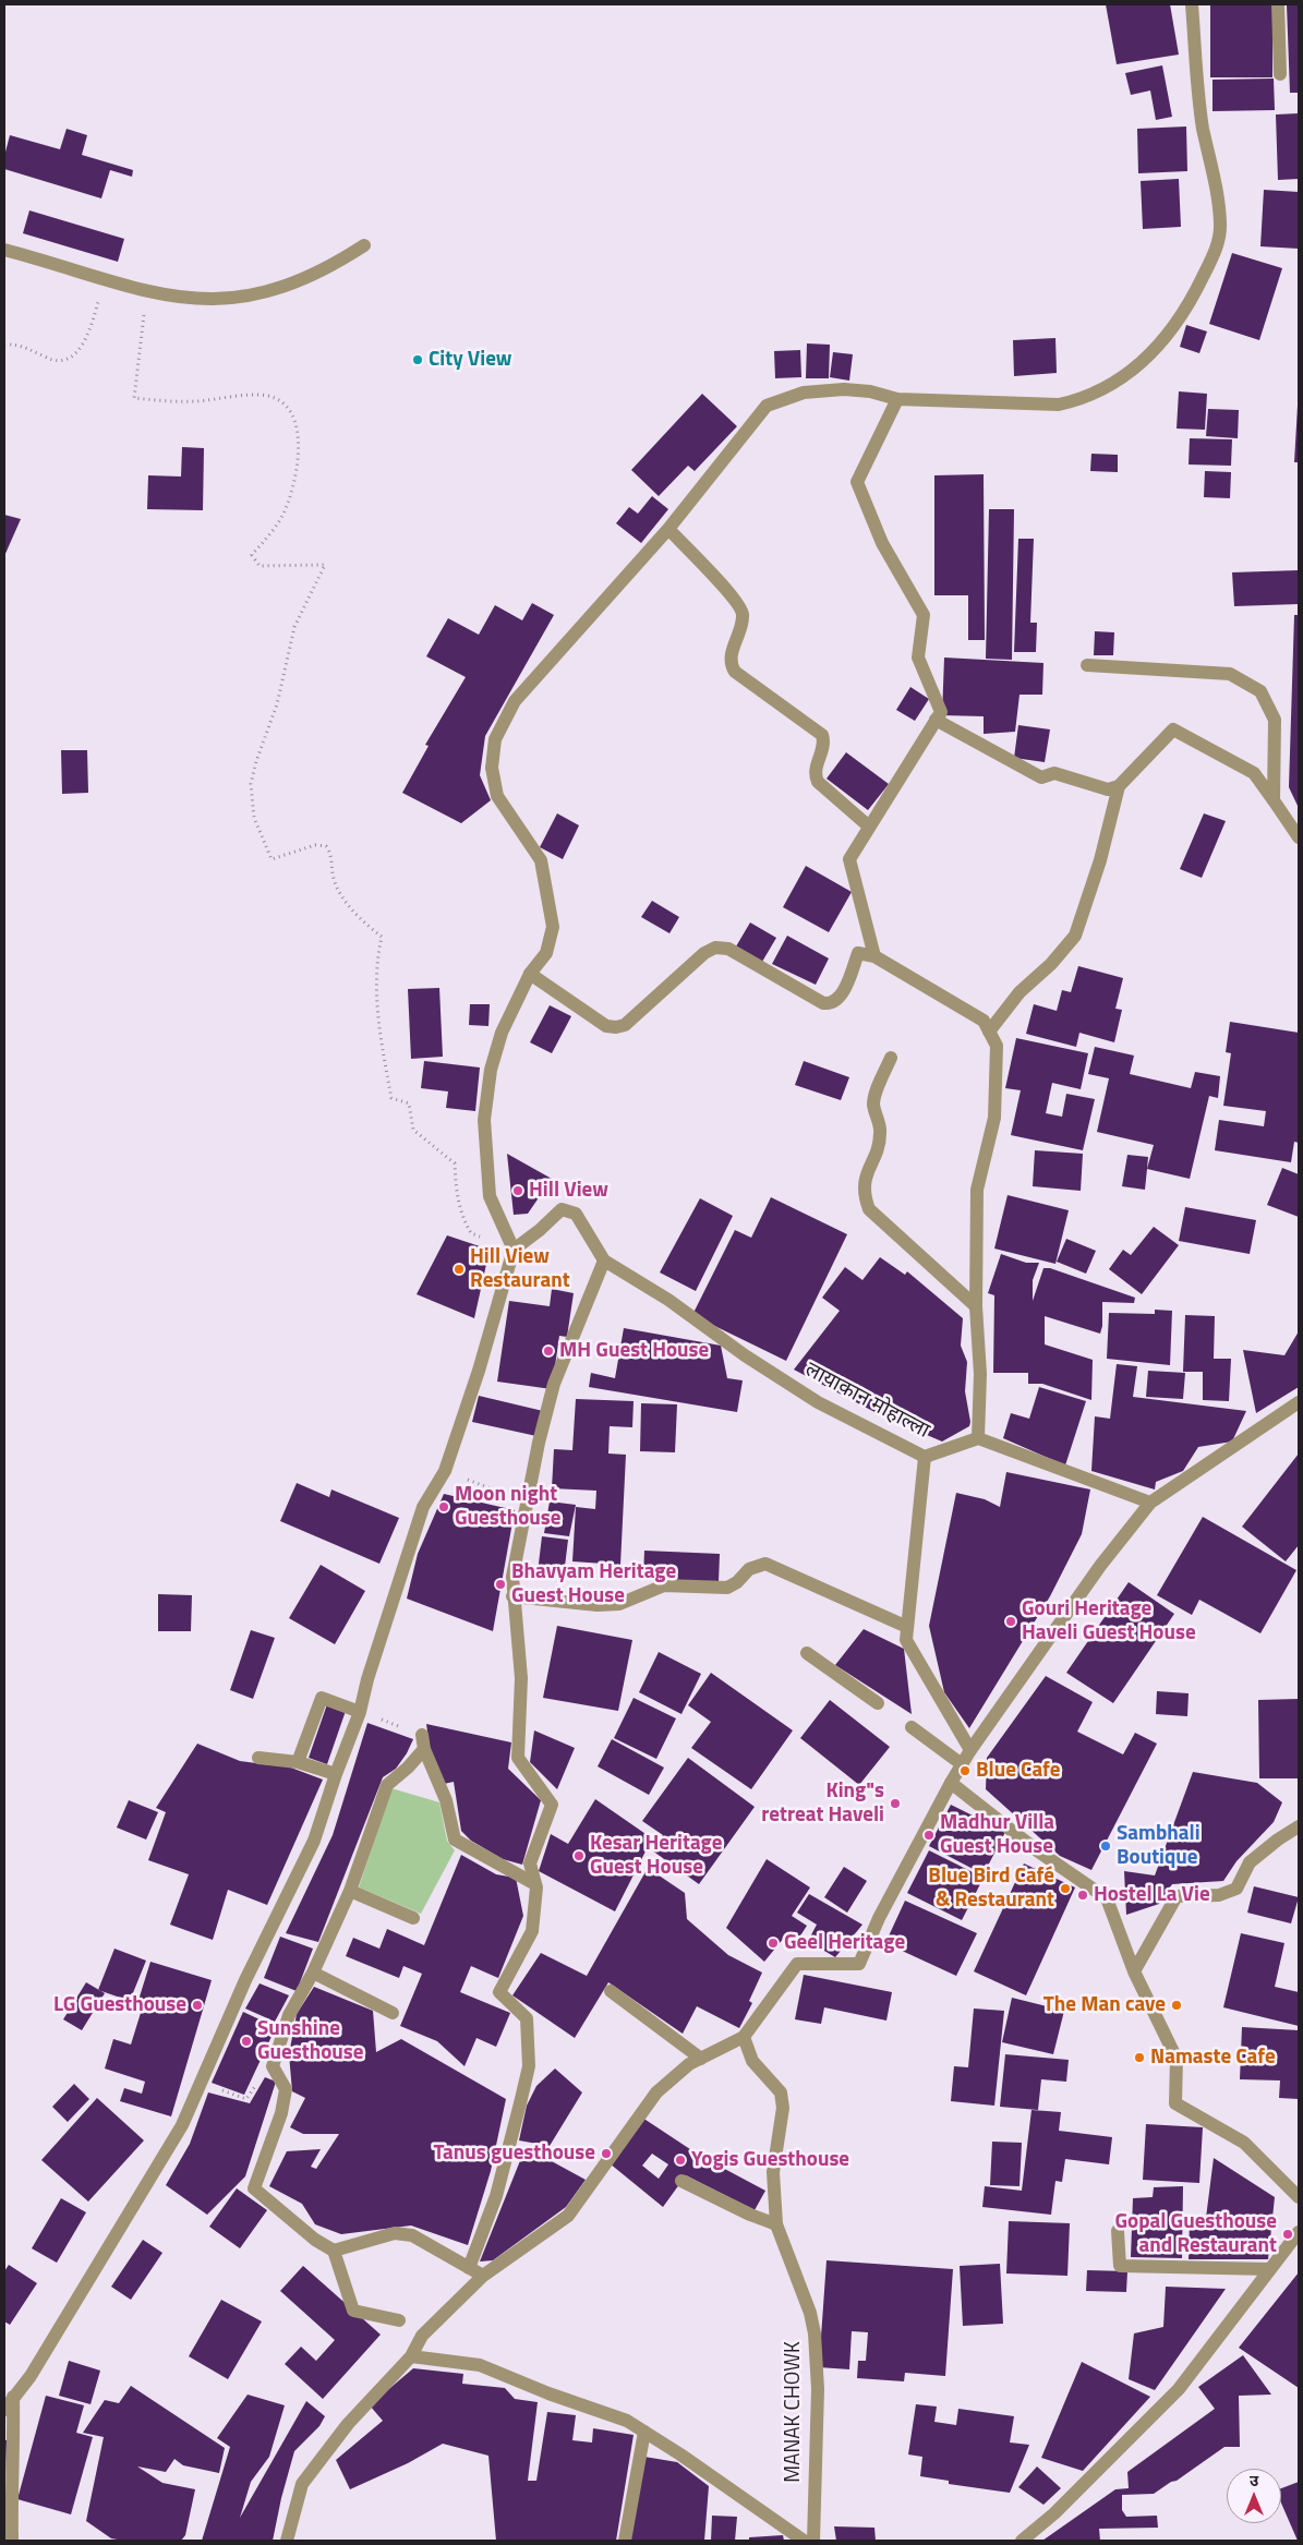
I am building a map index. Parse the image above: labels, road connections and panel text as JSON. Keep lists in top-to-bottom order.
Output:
{
  "streets": {
    "street": ["लायाकान मोहाल्ला", "MANAK CHOWK"]
  },
  "places": [
    "City View",
    "Hill View",
    "Hill View Restaurant",
    "MH Guest House",
    "Moon night Guesthouse",
    "Bhavyam Heritage Guest House",
    "Gouri Heritage Haveli Guest House",
    "Blue Cafe",
    "King\"s retreat Haveli",
    "Madhur Villa Guest House",
    "Sambhali Boutique",
    "Kesar Heritage Guest House",
    "Blue Bird Café & Restaurant",
    "Hostel La Vie",
    "Geel Heritage",
    "LG Guesthouse",
    "The Man cave",
    "Sunshine Guesthouse",
    "Namaste Cafe",
    "Tanus guesthouse",
    "Yogis Guesthouse",
    "Gopal Guesthouse and Restaurant"
  ],
  "north": "top"
}
